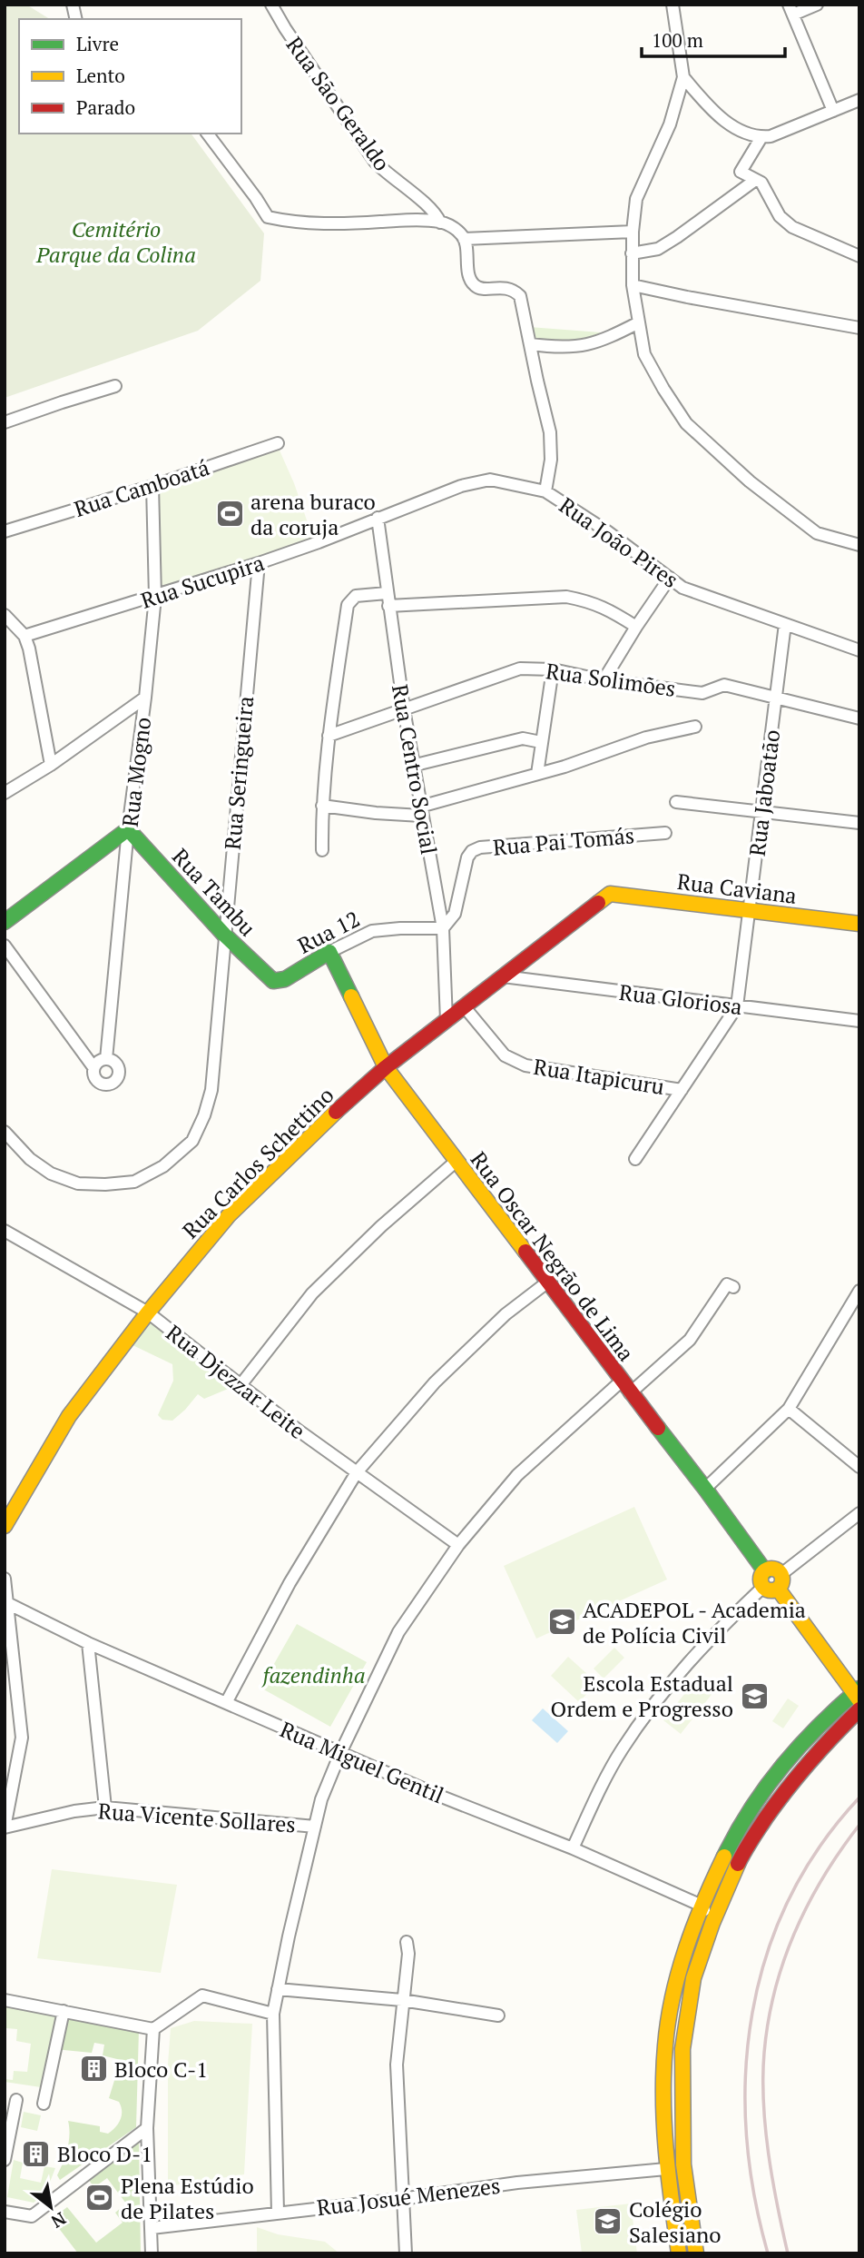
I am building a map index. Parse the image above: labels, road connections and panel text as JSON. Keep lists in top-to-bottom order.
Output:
{
  "streets": {
    "street": [
      "Rua São Geraldo",
      "Rua Camboatá",
      "Rua João Pires",
      "Rua Sucupira",
      "Rua Solimões",
      "Rua Centro Social",
      "Rua Mogno",
      "Rua Seringueira",
      "Rua Jaboatão",
      "Rua Pai Tomás",
      "Rua Caviana",
      "Rua Tambu",
      "Rua 12",
      "Rua Gloriosa",
      "Rua Itapicuru",
      "Rua Carlos Schettino",
      "Rua Oscar Negrão de Lima",
      "Rua Djezzar Leite",
      "Rua Miguel Gentil",
      "Rua Vicente Sollares",
      "Rua Josué Menezes"
    ]
  },
  "crossings": [
    ["Rua Camboatá", "Rua Mogno"],
    ["Rua João Pires", "Rua Sucupira"],
    ["Rua João Pires", "Rua Centro Social"],
    ["Rua João Pires", "Rua Jaboatão"],
    ["Rua Sucupira", "Rua Centro Social"],
    ["Rua Sucupira", "Rua Mogno"],
    ["Rua Sucupira", "Rua Seringueira"],
    ["Rua Solimões", "Rua Centro Social"],
    ["Rua Solimões", "Rua Jaboatão"],
    ["Rua Centro Social", "Rua Pai Tomás"],
    ["Rua Centro Social", "Rua 12"],
    ["Rua Centro Social", "Rua Carlos Schettino"],
    ["Rua Mogno", "Rua Tambu"],
    ["Rua Seringueira", "Rua Tambu"],
    ["Rua Jaboatão", "Rua Caviana"],
    ["Rua Jaboatão", "Rua Gloriosa"],
    ["Rua Jaboatão", "Rua Itapicuru"],
    ["Rua Pai Tomás", "Rua 12"],
    ["Rua Caviana", "Rua Carlos Schettino"],
    ["Rua Tambu", "Rua 12"],
    ["Rua 12", "Rua Oscar Negrão de Lima"],
    ["Rua Gloriosa", "Rua Carlos Schettino"],
    ["Rua Itapicuru", "Rua Carlos Schettino"],
    ["Rua Carlos Schettino", "Rua Oscar Negrão de Lima"],
    ["Rua Carlos Schettino", "Rua Djezzar Leite"]
  ],
  "parks": ["Cemitério Parque da Colina", "fazendinha"],
  "places": {
    "sports": ["arena buraco da coruja", "Plena Estúdio de Pilates"],
    "school or university": ["ACADEPOL - Academia de Polícia Civil", "Escola Estadual Ordem e Progresso", "Colégio Salesiano"],
    "building": ["Bloco C-1", "Bloco D-1"]
  },
  "legend": ["Livre", "Lento", "Parado"],
  "scale_bar": "100 m",
  "north": "bottom right"
}
